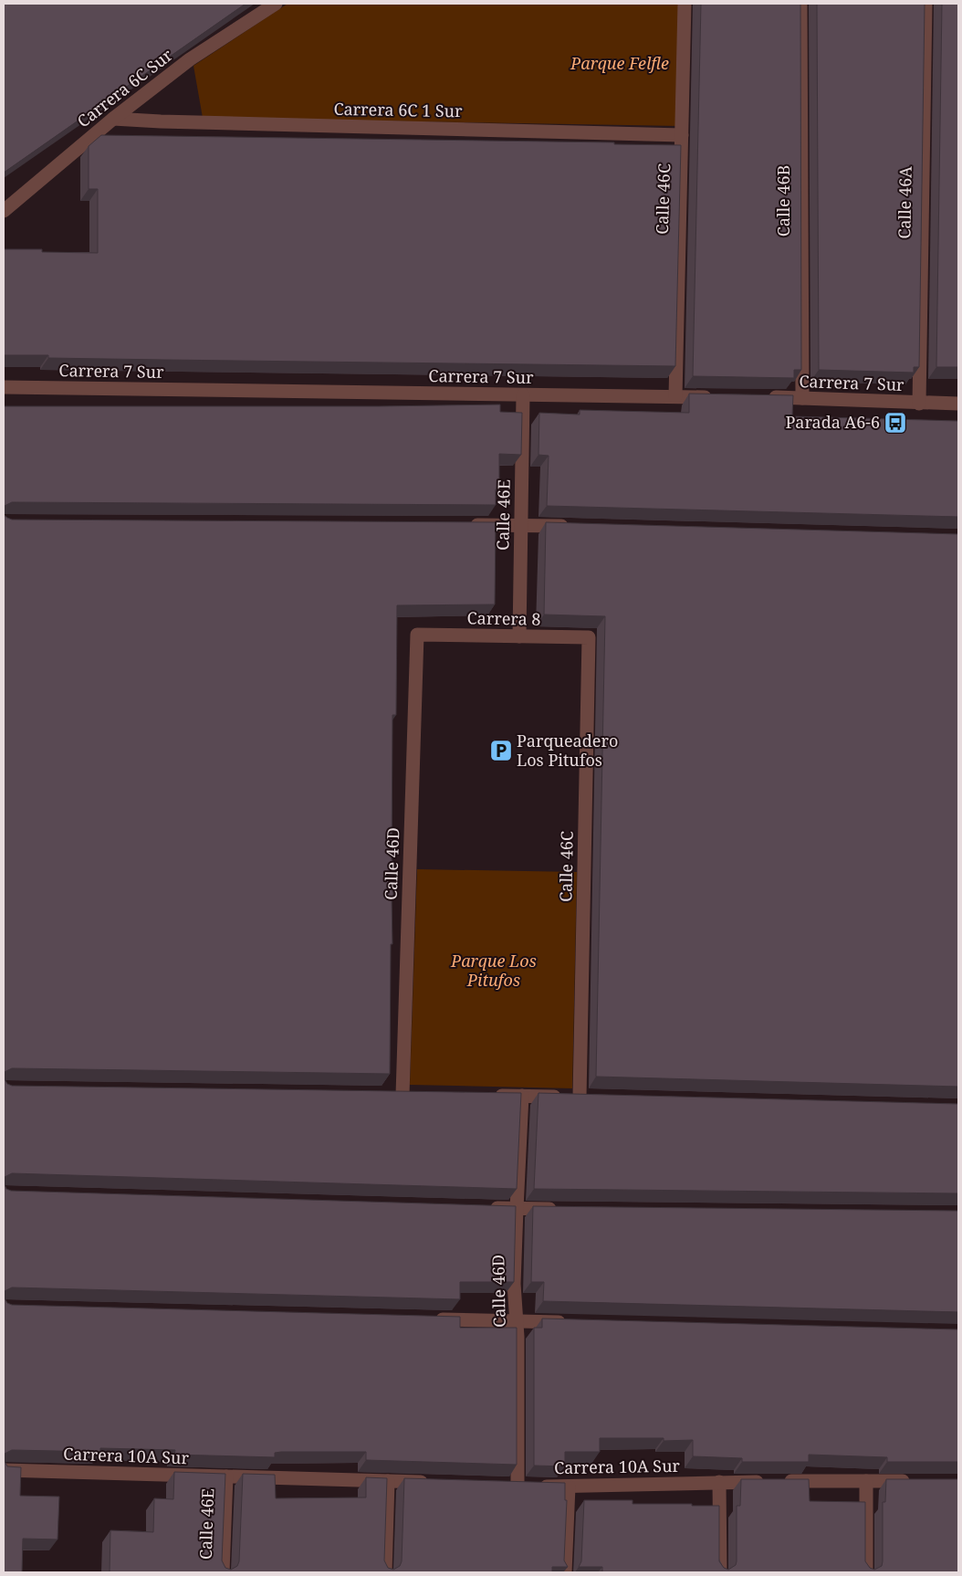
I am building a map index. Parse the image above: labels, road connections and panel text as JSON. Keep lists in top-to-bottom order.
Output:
{
  "streets": {
    "street": [
      "Carrera 6C Sur",
      "Carrera 6C 1 Sur",
      "Calle 46C",
      "Calle 46B",
      "Calle 46A",
      "Carrera 7 Sur",
      "Calle 46E",
      "Carrera 8",
      "Calle 46D",
      "Carrera 10A Sur"
    ]
  },
  "crossings": [
    ["Carrera 6C Sur", "Carrera 6C 1 Sur"],
    ["Carrera 6C 1 Sur", "Calle 46C"],
    ["Calle 46C", "Carrera 7 Sur"],
    ["Calle 46C", "Carrera 8"],
    ["Calle 46C", "Calle 46D"],
    ["Calle 46B", "Carrera 7 Sur"],
    ["Calle 46A", "Carrera 7 Sur"],
    ["Carrera 7 Sur", "Calle 46E"],
    ["Calle 46E", "Carrera 8"],
    ["Calle 46E", "Carrera 10A Sur"],
    ["Carrera 8", "Calle 46D"],
    ["Calle 46D", "Carrera 10A Sur"]
  ],
  "parks": ["Parque Felfle", "Parque Los Pitufos"],
  "places": {
    "bus stop": ["Parada A6-6"],
    "parking": ["Parqueadero Los Pitufos"]
  }
}
